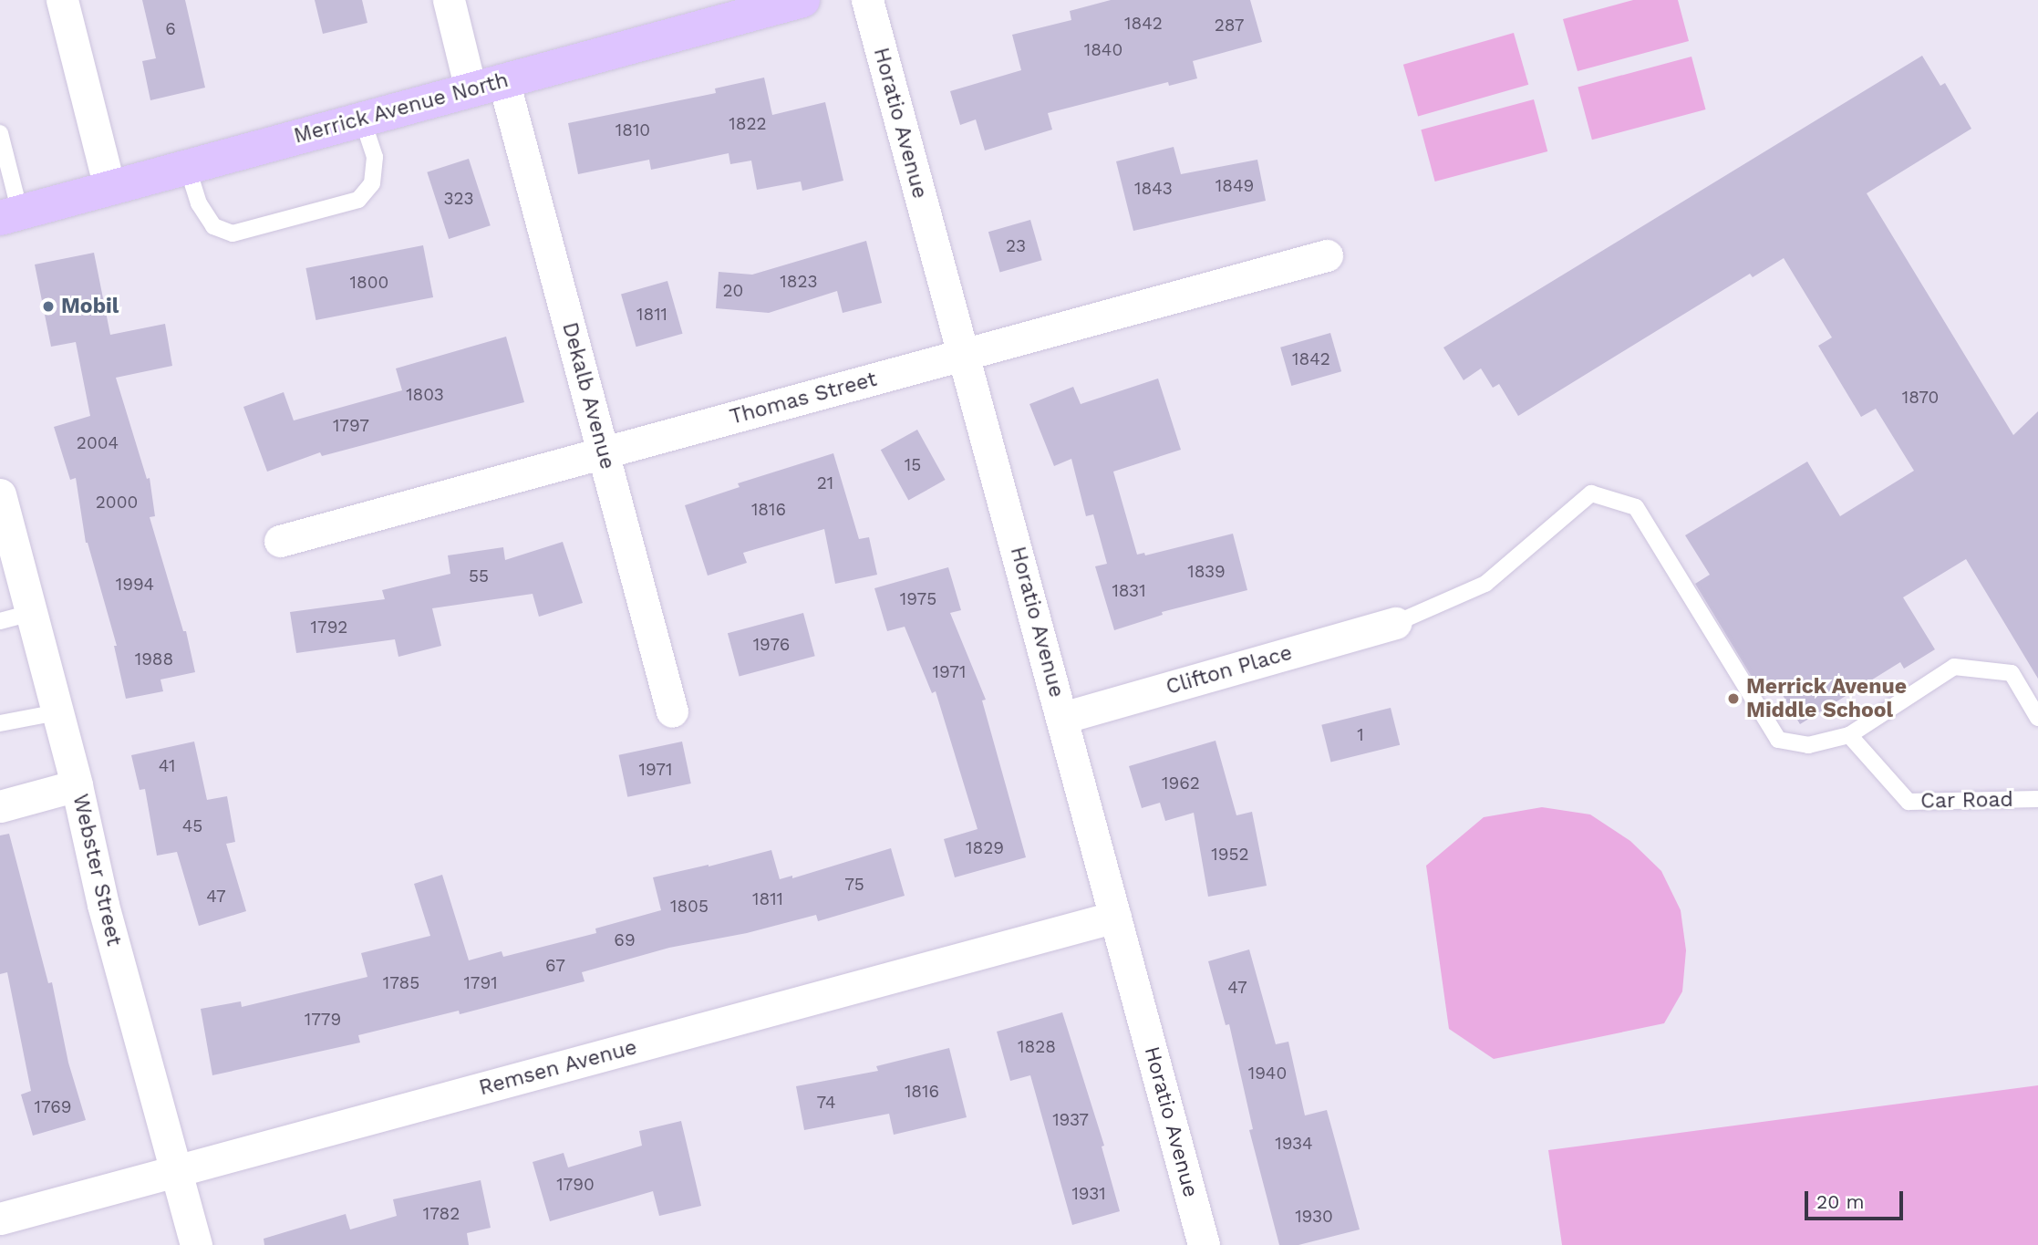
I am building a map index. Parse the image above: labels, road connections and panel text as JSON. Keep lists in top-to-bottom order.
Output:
{
  "streets": {
    "main road": ["Merrick Avenue North"],
    "street": [
      "Horatio Avenue",
      "Dekalb Avenue",
      "Thomas Street",
      "Clifton Place",
      "Webster Street",
      "Remsen Avenue"
    ],
    "lane": ["Car Road"]
  },
  "crossings": [
    ["Merrick Avenue North", "Dekalb Avenue"],
    ["Horatio Avenue", "Thomas Street"],
    ["Horatio Avenue", "Clifton Place"],
    ["Horatio Avenue", "Remsen Avenue"],
    ["Dekalb Avenue", "Thomas Street"],
    ["Webster Street", "Remsen Avenue"]
  ],
  "places": ["Mobil", "Merrick Avenue Middle School"],
  "house_numbers": [
    "1842",
    "287",
    "6",
    "1840",
    "1822",
    "1810",
    "1849",
    "1843",
    "323",
    "23",
    "1823",
    "1800",
    "20",
    "1811",
    "1842",
    "1803",
    "1870",
    "1797",
    "2004",
    "15",
    "21",
    "2000",
    "1816",
    "1839",
    "55",
    "1994",
    "1831",
    "1975",
    "1792",
    "1976",
    "1988",
    "1971",
    "1",
    "41",
    "1971",
    "1962",
    "45",
    "1829",
    "1952",
    "75",
    "47",
    "1811",
    "1805",
    "69",
    "67",
    "1785",
    "1791",
    "47",
    "1779",
    "1828",
    "1940",
    "1816",
    "74",
    "1769",
    "1937",
    "1934",
    "1790",
    "1931",
    "1782",
    "1930"
  ],
  "scale_bar": "20 m"
}
